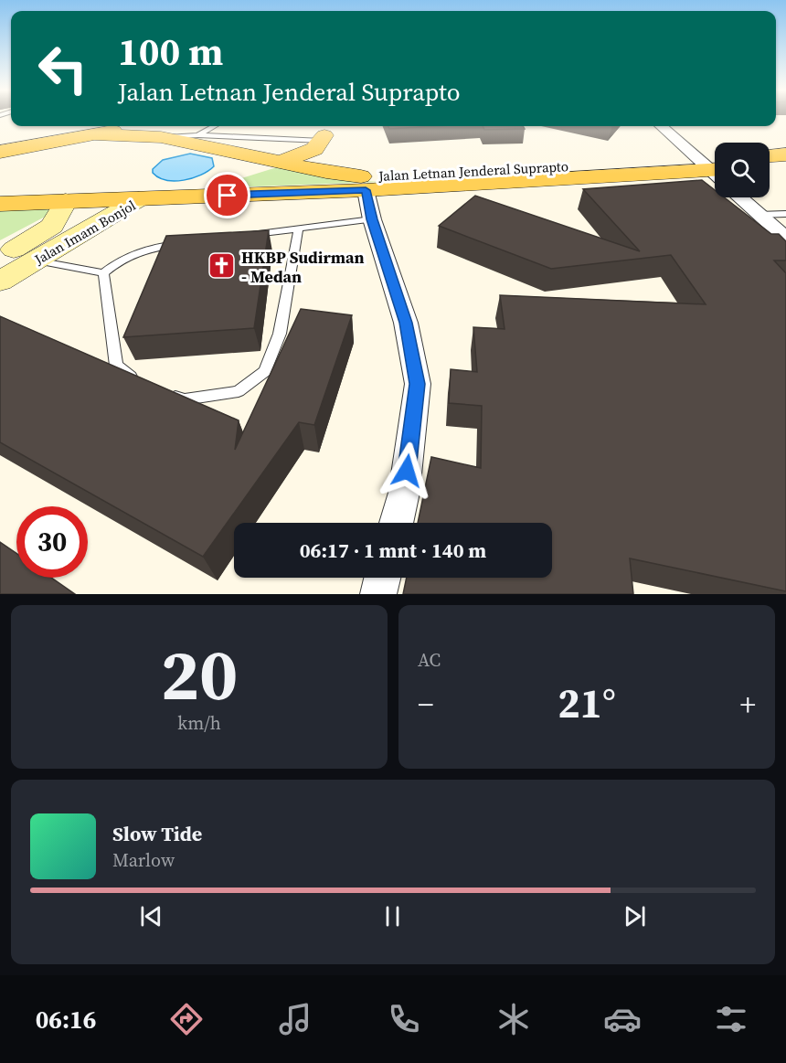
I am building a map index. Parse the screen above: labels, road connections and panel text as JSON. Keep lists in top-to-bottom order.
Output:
{
  "streets": {
    "main road": ["Jalan Letnan Jenderal Suprapto", "Jalan Imam Bonjol"]
  },
  "crossings": [
    ["Jalan Letnan Jenderal Suprapto", "Jalan Imam Bonjol"]
  ],
  "places": {
    "church": ["HKBP Sudirman - Medan"]
  },
  "page": {
    "turn": ["100 m", "Jalan Letnan Jenderal Suprapto"],
    "limit": "30",
    "trip": "06:17 · 1 mnt · 140 m",
    "tile": [
      ["20", "km/h"],
      "AC"
    ],
    "heat": ["−", "21°", "+"],
    "song": ["Slow Tide", "Marlow"],
    "tabs": "06:16"
  }
}
